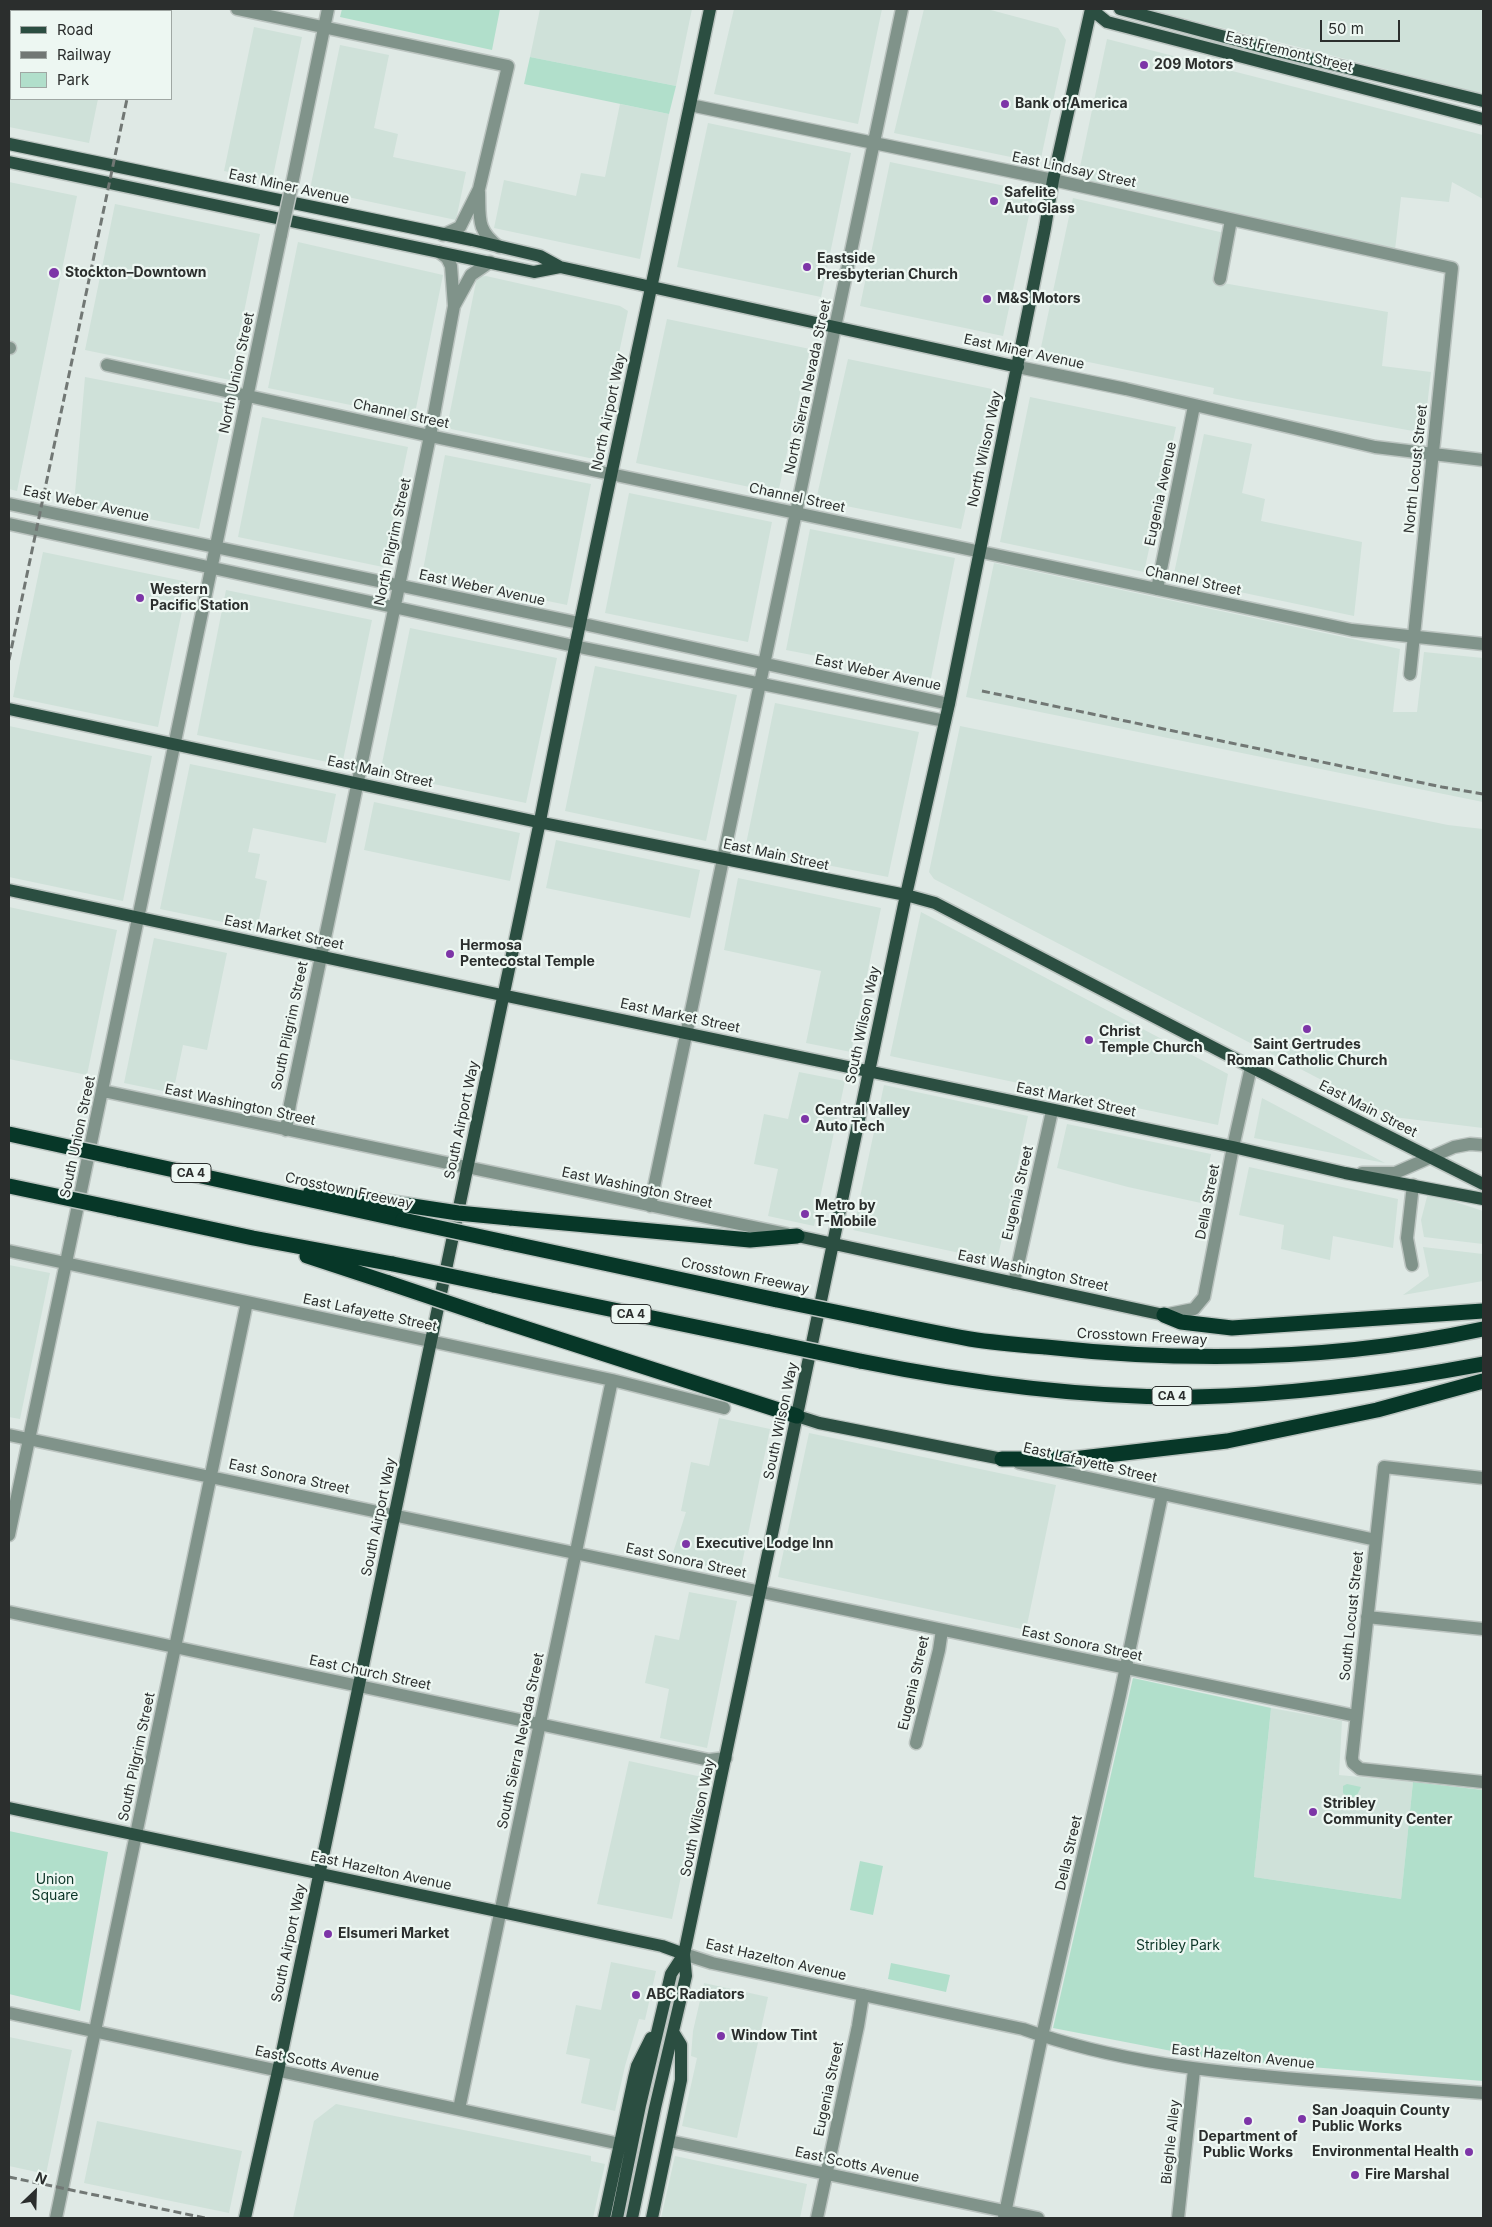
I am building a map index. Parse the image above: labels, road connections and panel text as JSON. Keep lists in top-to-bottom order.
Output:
{
  "streets": {
    "highway": ["CA 4", "Crosstown Freeway"],
    "main road": [
      "East Fremont Street",
      "East Miner Avenue",
      "North Airport Way",
      "North Wilson Way",
      "East Main Street",
      "East Market Street",
      "South Wilson Way",
      "East Washington Street",
      "South Airport Way",
      "East Lafayette Street",
      "East Hazelton Avenue"
    ],
    "street": [
      "East Lindsay Street",
      "North Union Street",
      "North Sierra Nevada Street",
      "Channel Street",
      "North Locust Street",
      "Eugenia Avenue",
      "East Weber Avenue",
      "North Pilgrim Street",
      "South Pilgrim Street",
      "South Union Street",
      "Eugenia Street",
      "Della Street",
      "East Sonora Street",
      "South Locust Street",
      "East Church Street",
      "South Sierra Nevada Street",
      "East Scotts Avenue",
      "Bieghle Alley"
    ]
  },
  "crossings": [
    ["East Fremont Street", "North Wilson Way"],
    ["East Lindsay Street", "North Sierra Nevada Street"],
    ["East Lindsay Street", "North Airport Way"],
    ["East Lindsay Street", "North Wilson Way"],
    ["East Lindsay Street", "North Locust Street"],
    ["East Miner Avenue", "North Sierra Nevada Street"],
    ["East Miner Avenue", "North Airport Way"],
    ["East Miner Avenue", "North Wilson Way"],
    ["East Miner Avenue", "North Locust Street"],
    ["East Miner Avenue", "Eugenia Avenue"],
    ["East Miner Avenue", "North Pilgrim Street"],
    ["North Union Street", "Channel Street"],
    ["North Union Street", "East Weber Avenue"],
    ["North Union Street", "East Main Street"],
    ["North Union Street", "South Union Street"],
    ["North Sierra Nevada Street", "Channel Street"],
    ["North Sierra Nevada Street", "East Weber Avenue"],
    ["North Sierra Nevada Street", "East Main Street"],
    ["North Airport Way", "Channel Street"],
    ["North Airport Way", "East Weber Avenue"],
    ["North Airport Way", "East Main Street"],
    ["North Airport Way", "South Airport Way"],
    ["Channel Street", "North Wilson Way"],
    ["Channel Street", "North Locust Street"],
    ["Channel Street", "Eugenia Avenue"],
    ["Channel Street", "North Pilgrim Street"],
    ["North Wilson Way", "East Weber Avenue"],
    ["North Wilson Way", "East Main Street"],
    ["North Wilson Way", "South Wilson Way"],
    ["East Weber Avenue", "North Pilgrim Street"],
    ["North Pilgrim Street", "East Main Street"],
    ["North Pilgrim Street", "South Pilgrim Street"],
    ["East Main Street", "East Market Street"],
    ["East Main Street", "South Wilson Way"],
    ["East Main Street", "South Pilgrim Street"],
    ["East Main Street", "South Airport Way"],
    ["East Main Street", "South Union Street"],
    ["East Main Street", "Della Street"],
    ["East Market Street", "South Wilson Way"],
    ["East Market Street", "South Pilgrim Street"],
    ["East Market Street", "South Airport Way"],
    ["East Market Street", "South Union Street"],
    ["East Market Street", "Eugenia Street"],
    ["East Market Street", "Della Street"],
    ["South Wilson Way", "East Washington Street"],
    ["South Wilson Way", "East Lafayette Street"],
    ["South Wilson Way", "East Sonora Street"],
    ["South Wilson Way", "East Church Street"],
    ["South Wilson Way", "East Hazelton Avenue"],
    ["South Pilgrim Street", "East Washington Street"],
    ["South Pilgrim Street", "East Lafayette Street"],
    ["South Pilgrim Street", "East Sonora Street"],
    ["South Pilgrim Street", "East Church Street"],
    ["South Pilgrim Street", "East Hazelton Avenue"],
    ["South Pilgrim Street", "East Scotts Avenue"],
    ["East Washington Street", "South Airport Way"],
    ["East Washington Street", "South Union Street"],
    ["East Washington Street", "Eugenia Street"],
    ["East Washington Street", "Della Street"],
    ["South Airport Way", "East Lafayette Street"],
    ["South Airport Way", "East Sonora Street"],
    ["South Airport Way", "East Church Street"],
    ["South Airport Way", "East Hazelton Avenue"],
    ["South Airport Way", "East Scotts Avenue"],
    ["South Union Street", "East Lafayette Street"],
    ["South Union Street", "East Sonora Street"],
    ["CA 4", "Crosstown Freeway"],
    ["Eugenia Street", "East Sonora Street"],
    ["Eugenia Street", "East Hazelton Avenue"],
    ["Eugenia Street", "East Scotts Avenue"],
    ["Della Street", "East Lafayette Street"],
    ["Della Street", "East Sonora Street"],
    ["Della Street", "East Hazelton Avenue"],
    ["Della Street", "East Scotts Avenue"],
    ["East Lafayette Street", "South Locust Street"],
    ["East Lafayette Street", "South Sierra Nevada Street"],
    ["East Sonora Street", "South Locust Street"],
    ["East Sonora Street", "South Sierra Nevada Street"],
    ["East Church Street", "South Sierra Nevada Street"],
    ["South Sierra Nevada Street", "East Hazelton Avenue"],
    ["South Sierra Nevada Street", "East Scotts Avenue"],
    ["East Hazelton Avenue", "Bieghle Alley"]
  ],
  "parks": ["Union Square", "Stribley Park"],
  "places": [
    "209 Motors",
    "Bank of America",
    "Safelite AutoGlass",
    "Eastside Presbyterian Church",
    "Stockton–Downtown",
    "M&S Motors",
    "Western Pacific Station",
    "Hermosa Pentecostal Temple",
    "Saint Gertrudes Roman Catholic Church",
    "Christ Temple Church",
    "Central Valley Auto Tech",
    "Metro by T-Mobile",
    "Executive Lodge Inn",
    "Stribley Community Center",
    "Elsumeri Market",
    "ABC Radiators",
    "Window Tint",
    "San Joaquin County Public Works",
    "Department of Public Works",
    "Environmental Health",
    "Fire Marshal"
  ],
  "legend": ["Road", "Railway", "Park"],
  "scale_bar": "50 m",
  "north": "top right"
}
